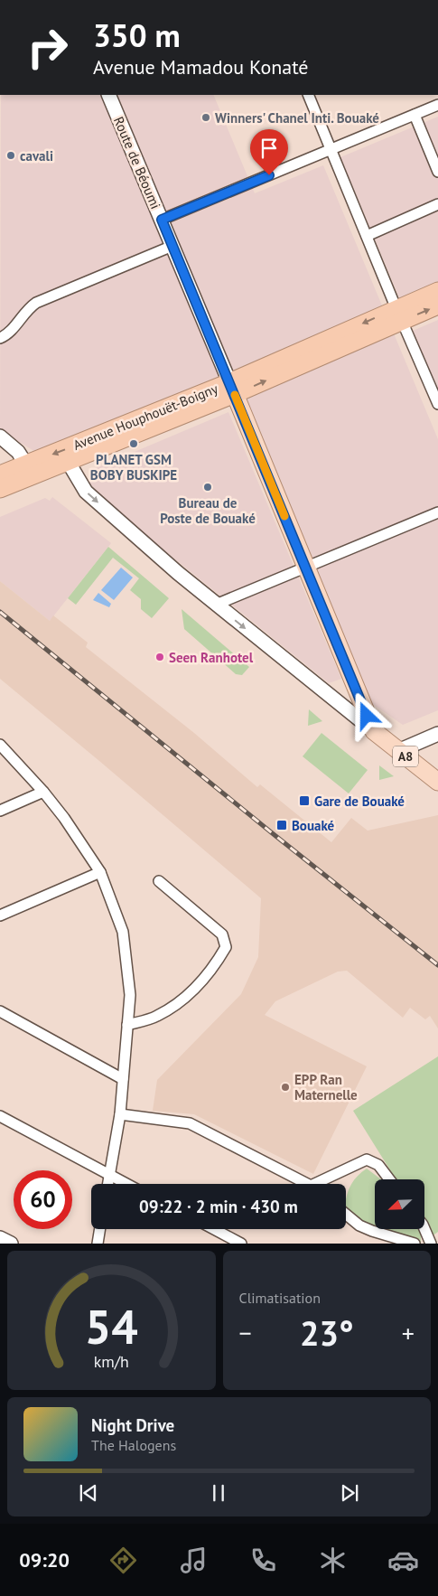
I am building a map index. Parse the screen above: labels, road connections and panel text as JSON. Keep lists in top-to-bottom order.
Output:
{
  "streets": {
    "highway": ["Avenue Houphouët-Boigny"],
    "main road": ["Route de Béoumi", "A8"]
  },
  "crossings": [
    ["Route de Béoumi", "Avenue Houphouët-Boigny"]
  ],
  "places": {
    "other": [
      "Winners' Chanel Inti. Bouaké",
      "cavali",
      "PLANET GSM BOBY BUSKIPE",
      "Bureau de Poste de Bouaké",
      "Seen Ranhotel",
      "EPP Ran Maternelle"
    ],
    "transit": ["Gare de Bouaké", "Bouaké"]
  },
  "north": "bottom left",
  "page": {
    "turn": ["350 m", "Avenue Mamadou Konaté"],
    "limit": "60",
    "trip": "09:22 · 2 min · 430 m",
    "tile": "Climatisation",
    "heat": ["−", "23°", "+"],
    "song": ["Night Drive", "The Halogens"],
    "tabs": "09:20",
    "gauge": ["54", "km/h"]
  }
}
